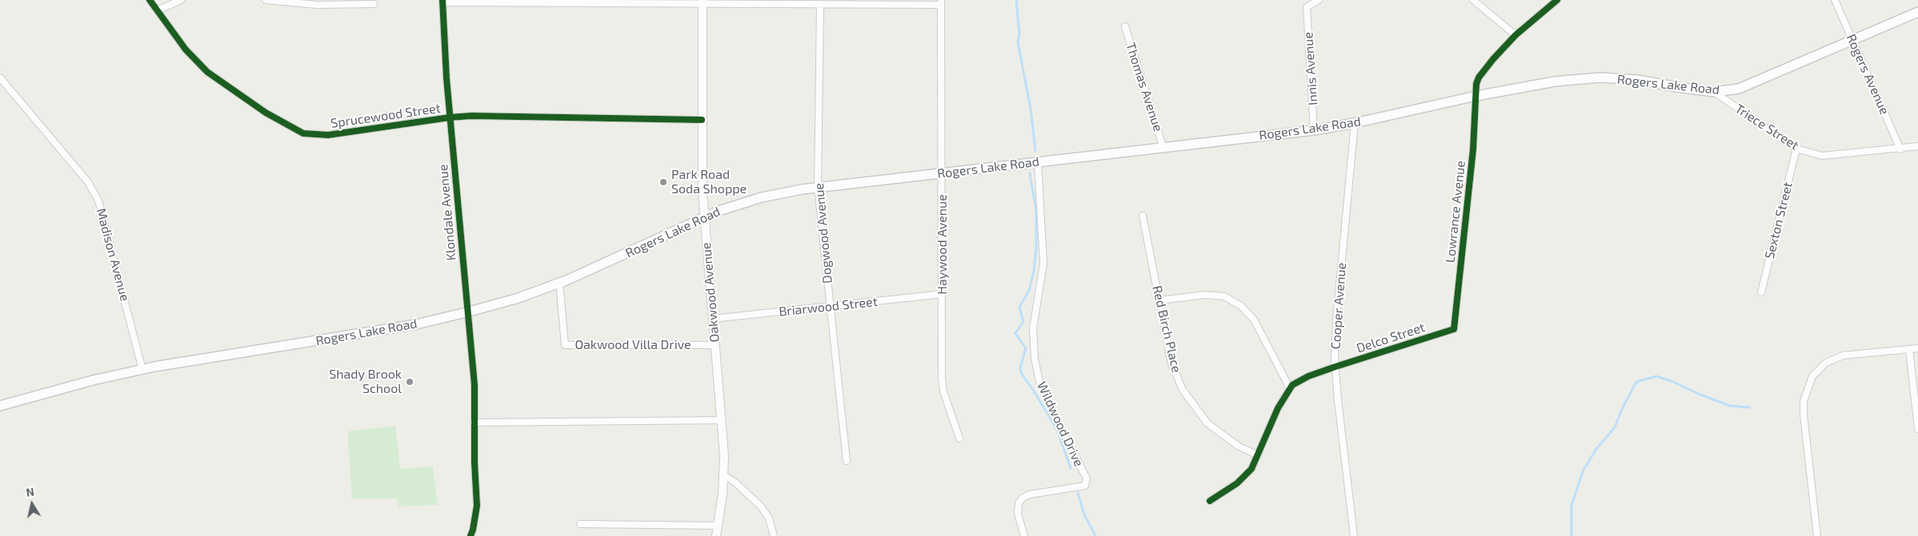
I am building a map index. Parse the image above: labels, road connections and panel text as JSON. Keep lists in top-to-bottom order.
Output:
{
  "streets": {
    "main road": ["Rogers Lake Road"],
    "street": [
      "Innis Avenue",
      "Rogers Avenue",
      "Thomas Avenue",
      "Sprucewood Street",
      "Triece Street",
      "Lowrance Avenue",
      "Klondale Avenue",
      "Sexton Street",
      "Dogwood Avenue",
      "Haywood Avenue",
      "Madison Avenue",
      "Oakwood Avenue",
      "Cooper Avenue",
      "Briarwood Street",
      "Red Birch Place",
      "Delco Street",
      "Oakwood Villa Drive",
      "Wildwood Drive"
    ]
  },
  "crossings": [
    ["Innis Avenue", "Rogers Lake Road"],
    ["Rogers Avenue", "Rogers Lake Road"],
    ["Rogers Avenue", "Triece Street"],
    ["Rogers Lake Road", "Thomas Avenue"],
    ["Rogers Lake Road", "Triece Street"],
    ["Rogers Lake Road", "Lowrance Avenue"],
    ["Rogers Lake Road", "Klondale Avenue"],
    ["Rogers Lake Road", "Dogwood Avenue"],
    ["Rogers Lake Road", "Haywood Avenue"],
    ["Rogers Lake Road", "Madison Avenue"],
    ["Rogers Lake Road", "Oakwood Avenue"],
    ["Rogers Lake Road", "Cooper Avenue"],
    ["Rogers Lake Road", "Oakwood Villa Drive"],
    ["Rogers Lake Road", "Wildwood Drive"],
    ["Sprucewood Street", "Klondale Avenue"],
    ["Sprucewood Street", "Oakwood Avenue"],
    ["Triece Street", "Sexton Street"],
    ["Lowrance Avenue", "Delco Street"],
    ["Dogwood Avenue", "Briarwood Street"],
    ["Haywood Avenue", "Briarwood Street"],
    ["Oakwood Avenue", "Briarwood Street"],
    ["Oakwood Avenue", "Oakwood Villa Drive"],
    ["Cooper Avenue", "Delco Street"]
  ],
  "places": ["Park Road Soda Shoppe", "Shady Brook School"],
  "north": "top"
}
